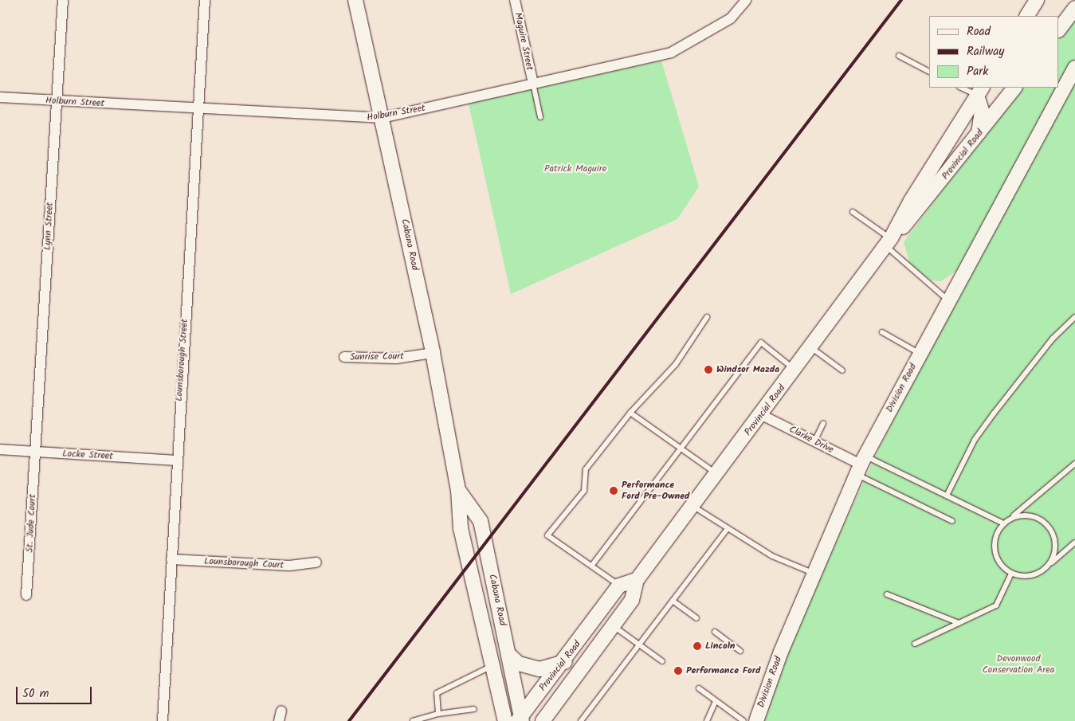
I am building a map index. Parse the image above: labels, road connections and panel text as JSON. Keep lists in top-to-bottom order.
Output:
{
  "streets": {
    "main road": ["Provincial Road", "Cabana Road", "Division Road"],
    "street": [
      "Maguire Street",
      "Holburn Street",
      "Lynn Street",
      "Sunrise Court",
      "Lounsborough Street",
      "Clarke Drive",
      "Locke Street",
      "St. Jude Court",
      "Lounsborough Court"
    ]
  },
  "crossings": [
    ["Maguire Street", "Holburn Street"],
    ["Holburn Street", "Lynn Street"],
    ["Holburn Street", "Cabana Road"],
    ["Holburn Street", "Lounsborough Street"],
    ["Provincial Road", "Cabana Road"],
    ["Provincial Road", "Clarke Drive"],
    ["Lynn Street", "Locke Street"],
    ["Lynn Street", "St. Jude Court"],
    ["Cabana Road", "Sunrise Court"],
    ["Lounsborough Street", "Locke Street"],
    ["Lounsborough Street", "Lounsborough Court"],
    ["Division Road", "Clarke Drive"],
    ["Locke Street", "St. Jude Court"]
  ],
  "parks": ["Patrick Maguire", "Devonwood Conservation Area"],
  "places": [
    "Windsor Mazda",
    "Performance Ford Pre-Owned",
    "Lincoln",
    "Performance Ford"
  ],
  "legend": ["Road", "Railway", "Park"],
  "scale_bar": "50 m"
}
